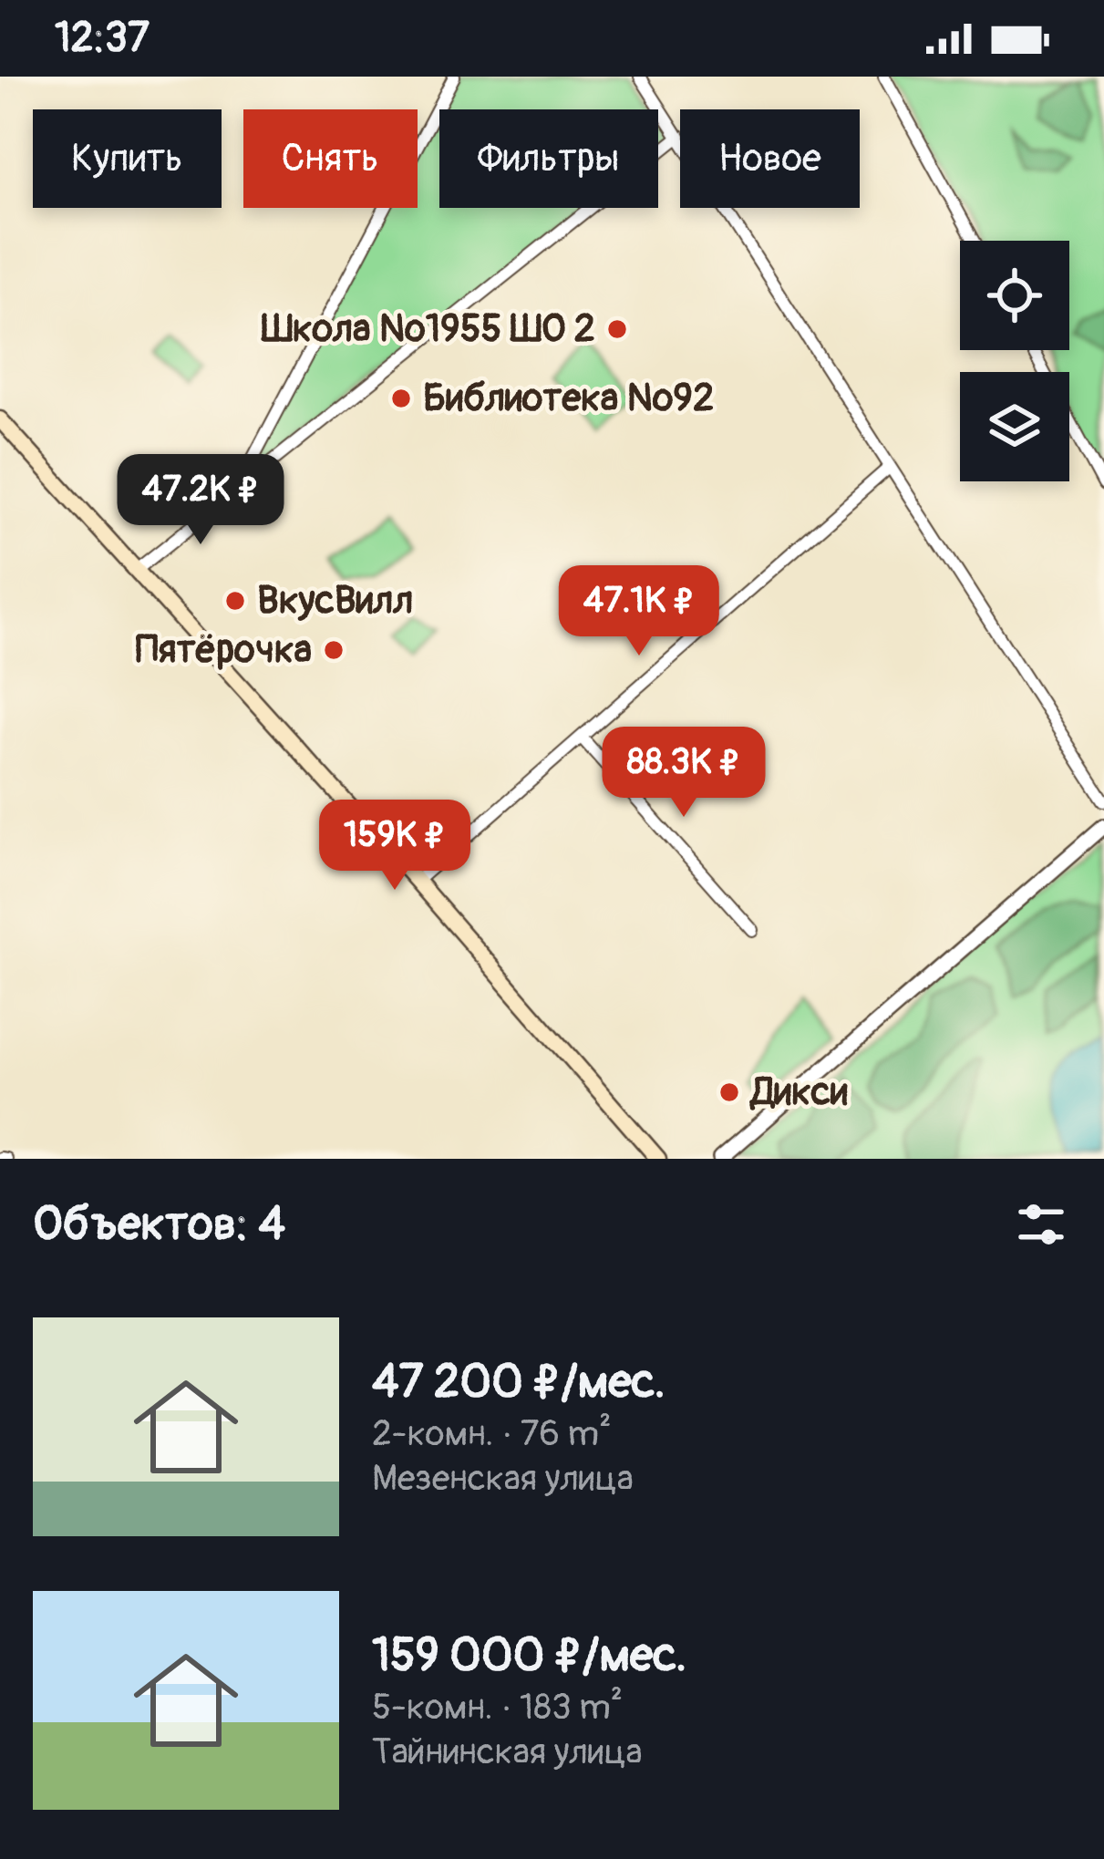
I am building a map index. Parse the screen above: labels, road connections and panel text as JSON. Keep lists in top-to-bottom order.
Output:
{
  "places": [
    "Школа №1955 ШО 2",
    "Библиотека №92",
    "ВкусВилл",
    "Пятёрочка",
    "Дикси"
  ],
  "page": {
    "status": "12:37",
    "chip": [
      "Купить",
      "Снять",
      "Фильтры",
      "Новое"
    ],
    "price": [
      "47.2K ₽",
      "47.1K ₽",
      "88.3K ₽",
      "159K ₽"
    ],
    "heading": "Объектов: 4",
    "list": [
      {
        "name": "47 200 ₽/мес.",
        "note": "2-комн. · 76 m² · Мезенская улица"
      },
      {
        "name": "159 000 ₽/мес.",
        "note": "5-комн. · 183 m² · Тайнинская улица"
      }
    ]
  }
}
